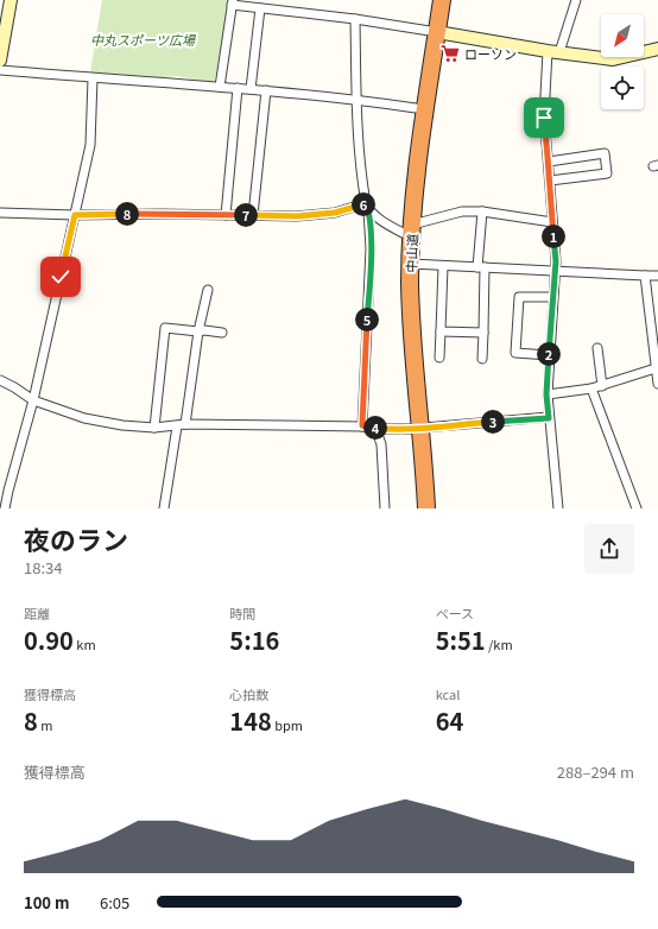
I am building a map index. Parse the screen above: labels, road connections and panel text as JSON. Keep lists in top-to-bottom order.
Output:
{
  "streets": {
    "highway": ["中山道"]
  },
  "parks": ["中丸スポーツ広場"],
  "places": {
    "supermarket": ["ローソン"]
  },
  "north": "bottom left",
  "page": {
    "pins": [
      "6",
      "8",
      "7",
      "1",
      "5",
      "2",
      "3",
      "4"
    ],
    "heading": ["夜のラン", "18:34"],
    "stats": [
      ["距離", "0.90 km"],
      ["時間", "5:16"],
      ["ペース", "5:51 /km"],
      ["獲得標高", "8 m"],
      ["心拍数", "148 bpm"],
      ["kcal", "64"]
    ],
    "chart": ["獲得標高", "288–294 m"],
    "list": [
      {
        "name": "100 m",
        "note": "6:05"
      }
    ]
  }
}
